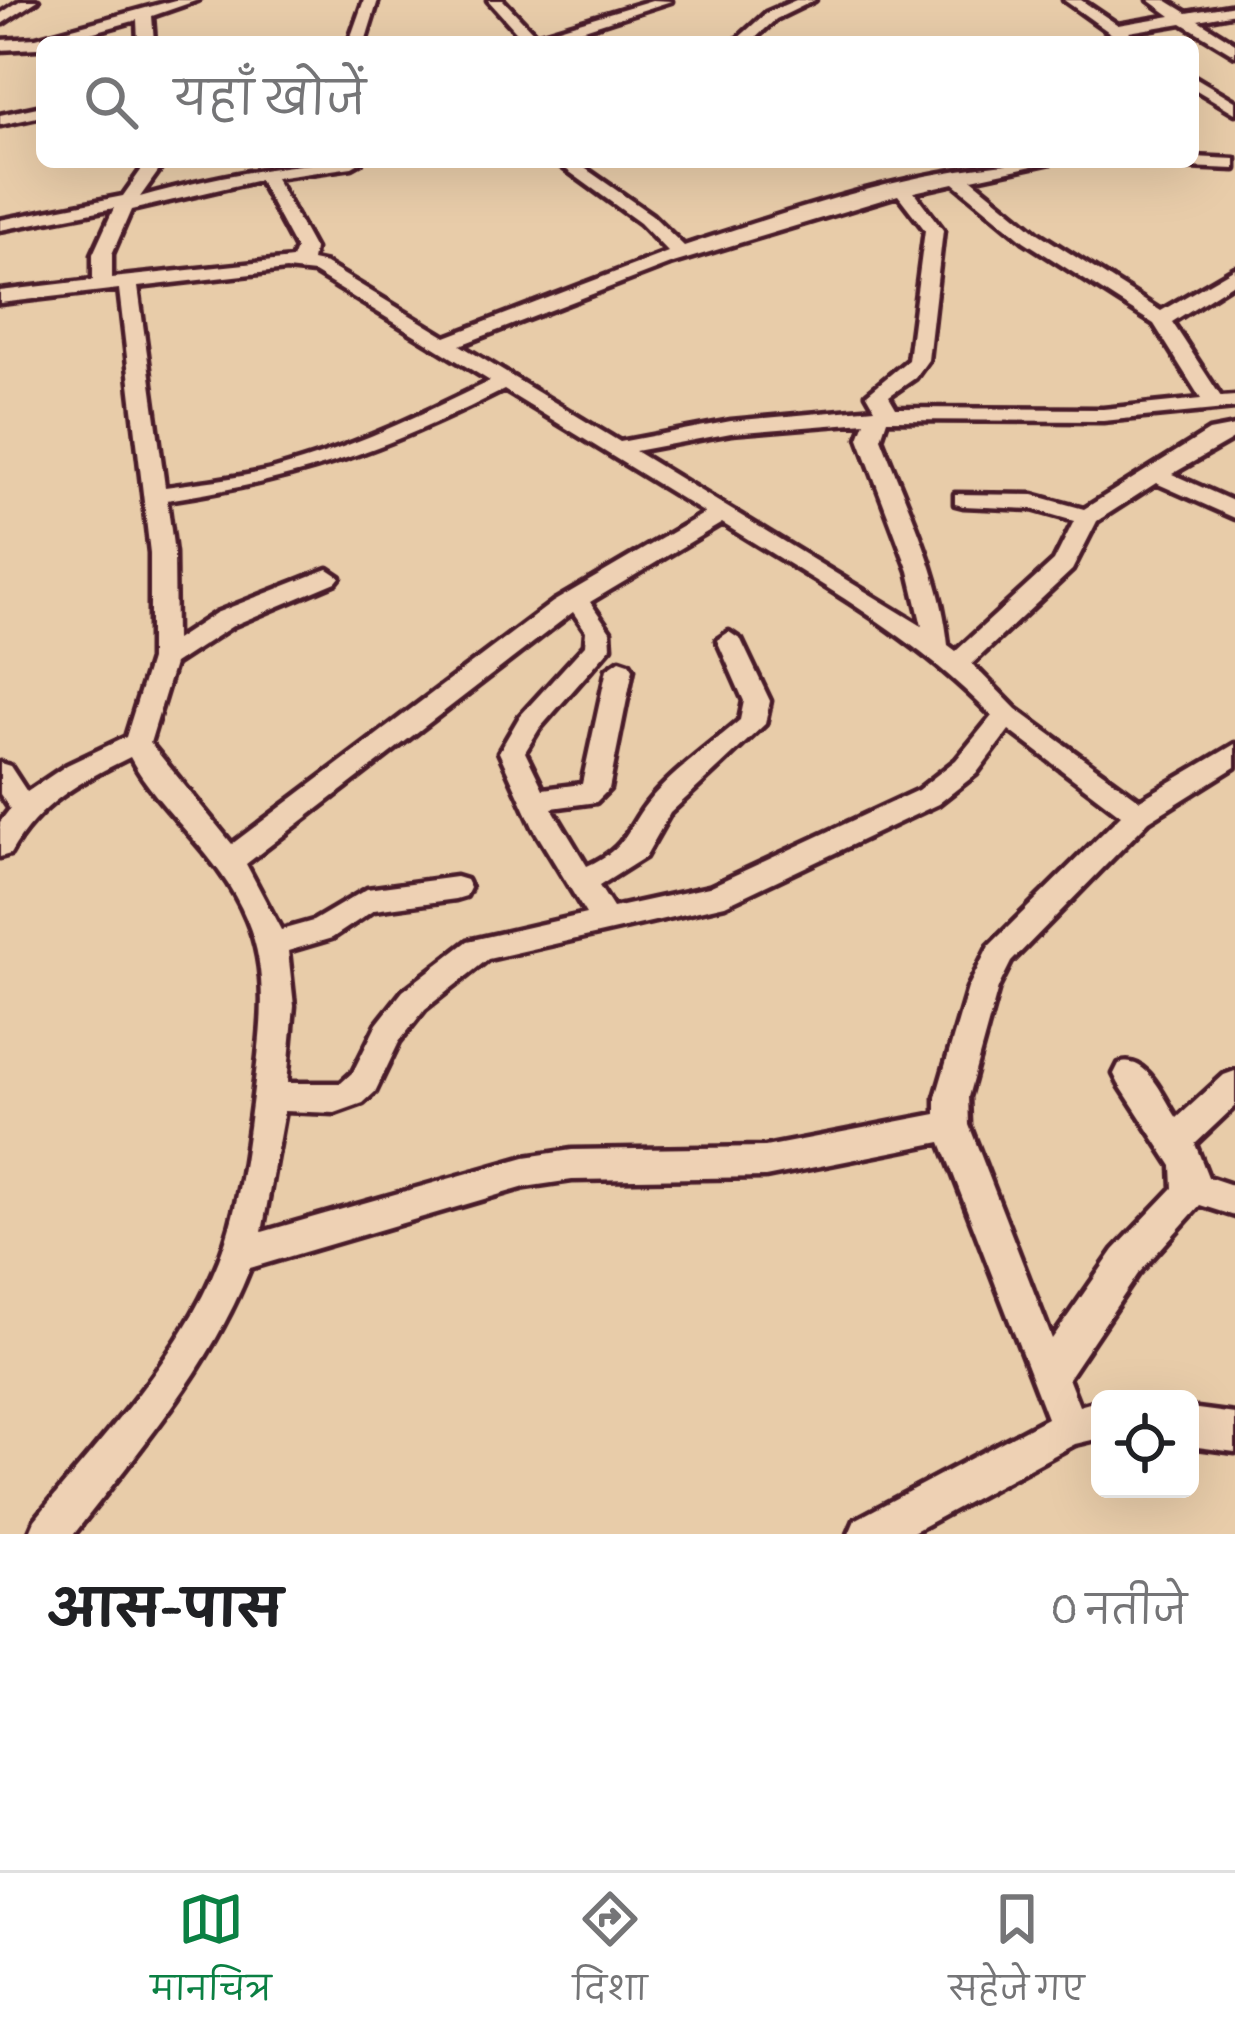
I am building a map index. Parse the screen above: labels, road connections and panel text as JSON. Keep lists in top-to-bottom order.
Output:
{
  "page": {
    "search": "यहाँ खोजें",
    "heading": ["आस-पास", "0 नतीजे"],
    "nav": ["मानचित्र", "दिशा", "सहेजे गए"]
  }
}
